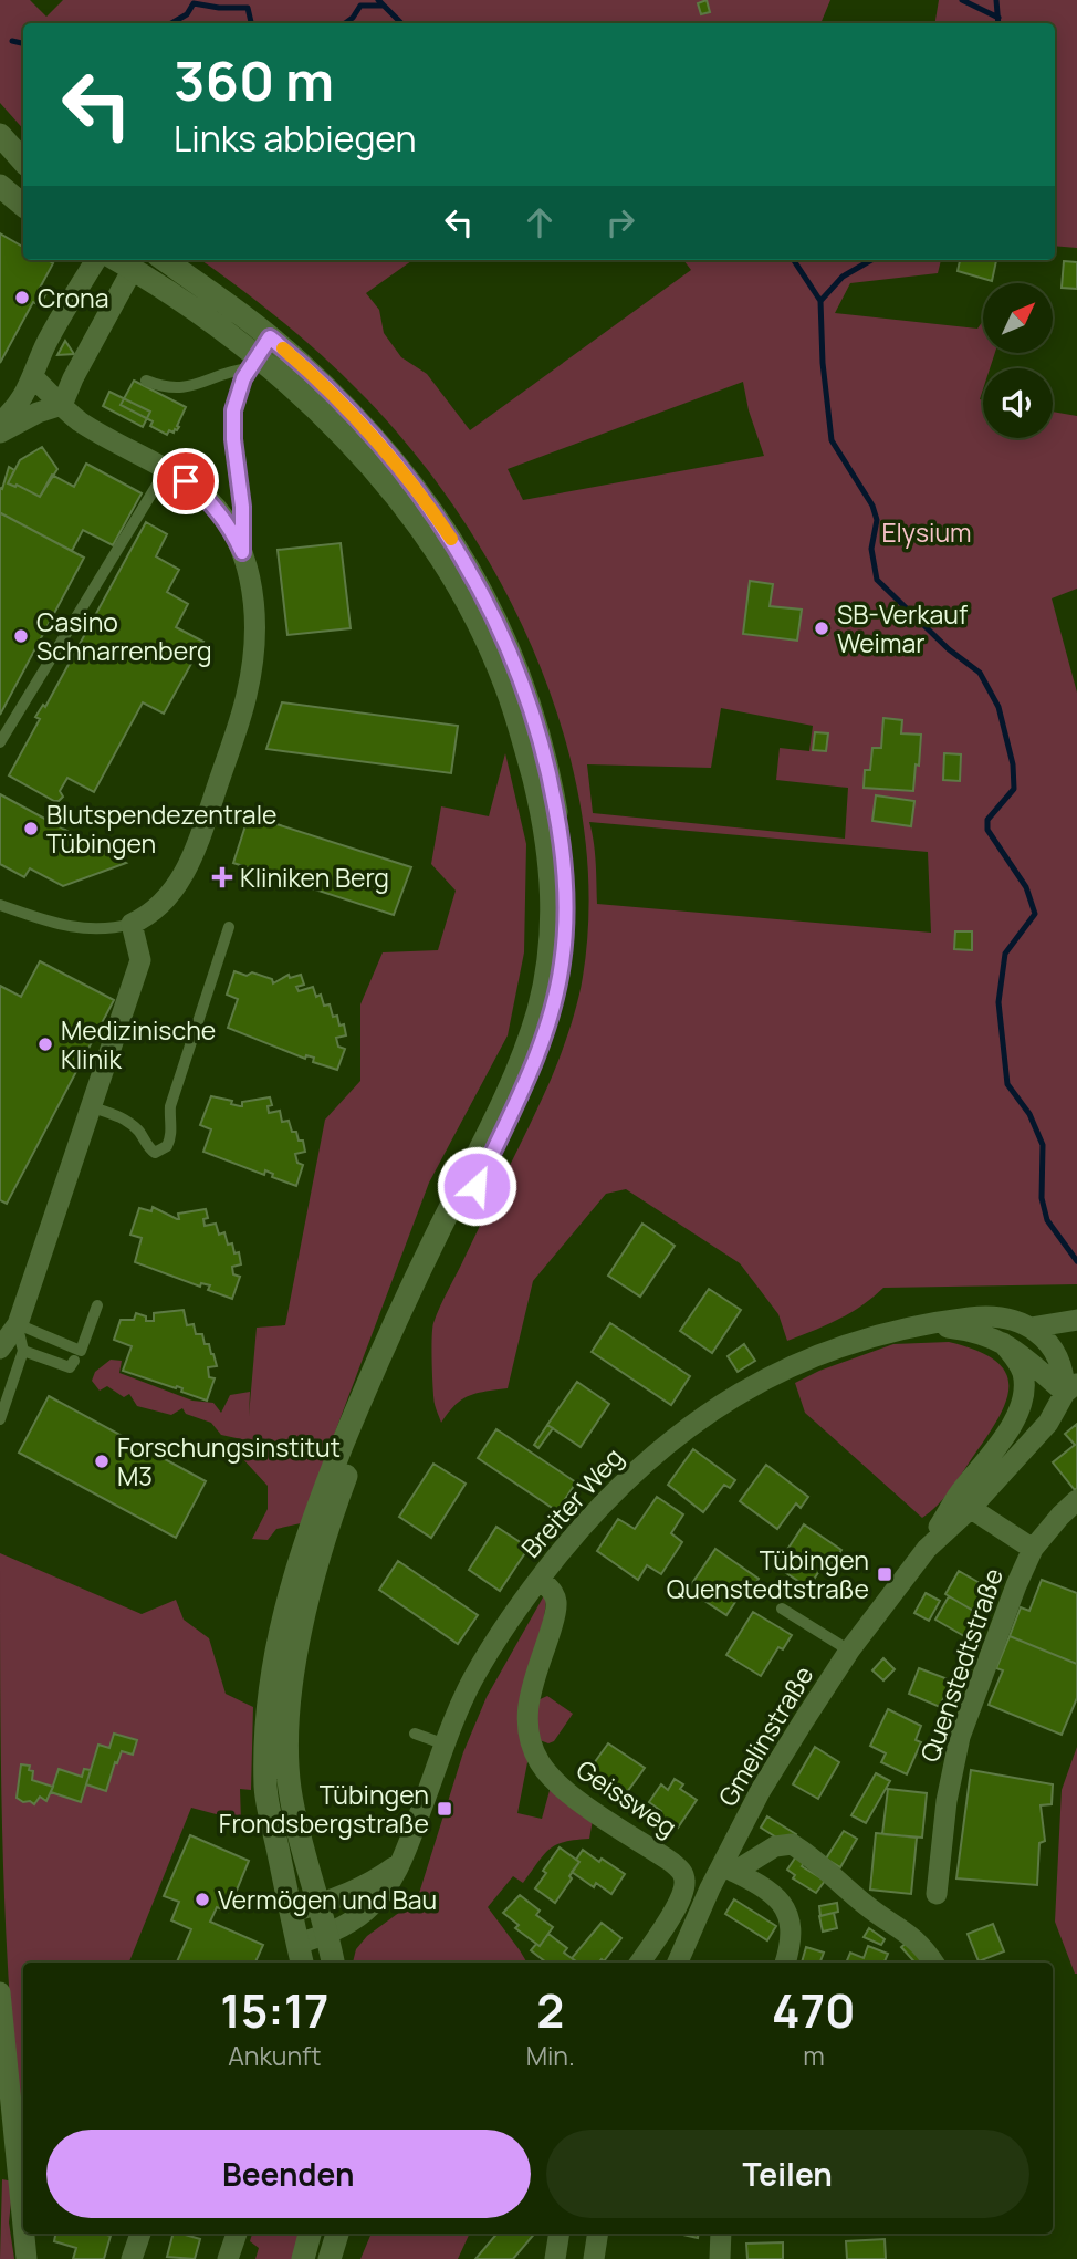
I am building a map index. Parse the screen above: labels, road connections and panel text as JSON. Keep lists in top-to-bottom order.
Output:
{
  "streets": {
    "street": [
      "Breiter Weg",
      "Quenstedtstraße",
      "Gmelinstraße",
      "Geissweg"
    ]
  },
  "crossings": [
    ["Breiter Weg", "Gmelinstraße"],
    ["Breiter Weg", "Geissweg"],
    ["Quenstedtstraße", "Gmelinstraße"]
  ],
  "parks": ["Elysium"],
  "places": {
    "other": [
      "Crona",
      "SB-Verkauf Weimar",
      "Casino Schnarrenberg",
      "Blutspendezentrale Tübingen",
      "Medizinische Klinik",
      "Forschungsinstitut M3",
      "Vermögen und Bau"
    ],
    "health": ["Kliniken Berg"],
    "transit": ["Tübingen Quenstedtstraße", "Tübingen Frondsbergstraße"]
  },
  "north": "top right",
  "page": {
    "turn": ["360 m", "Links abbiegen"],
    "eta": [
      "15:17",
      "Ankunft",
      "2",
      "Min.",
      "470",
      "m"
    ],
    "buttons": ["Beenden", "Teilen"]
  }
}
